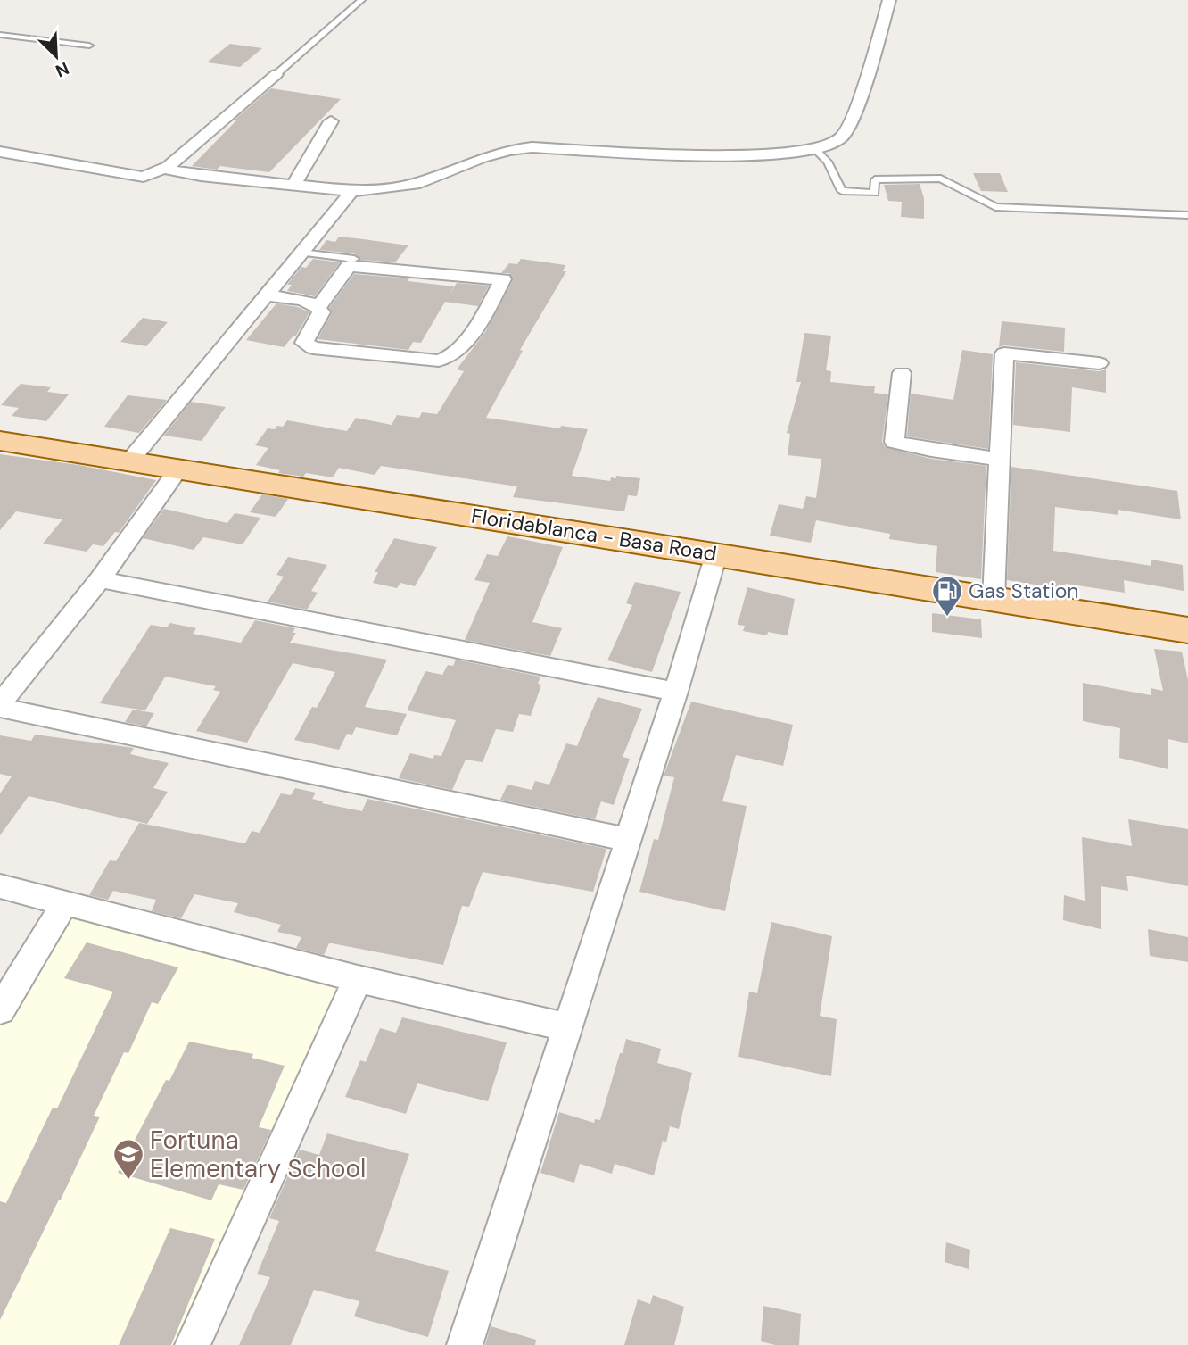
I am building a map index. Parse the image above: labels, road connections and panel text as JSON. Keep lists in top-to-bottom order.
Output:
{
  "streets": {
    "main road": ["Floridablanca - Basa Road"]
  },
  "places": {
    "fuel station": ["Gas Station"],
    "school or university": ["Fortuna Elementary School"]
  },
  "north": "bottom right"
}
